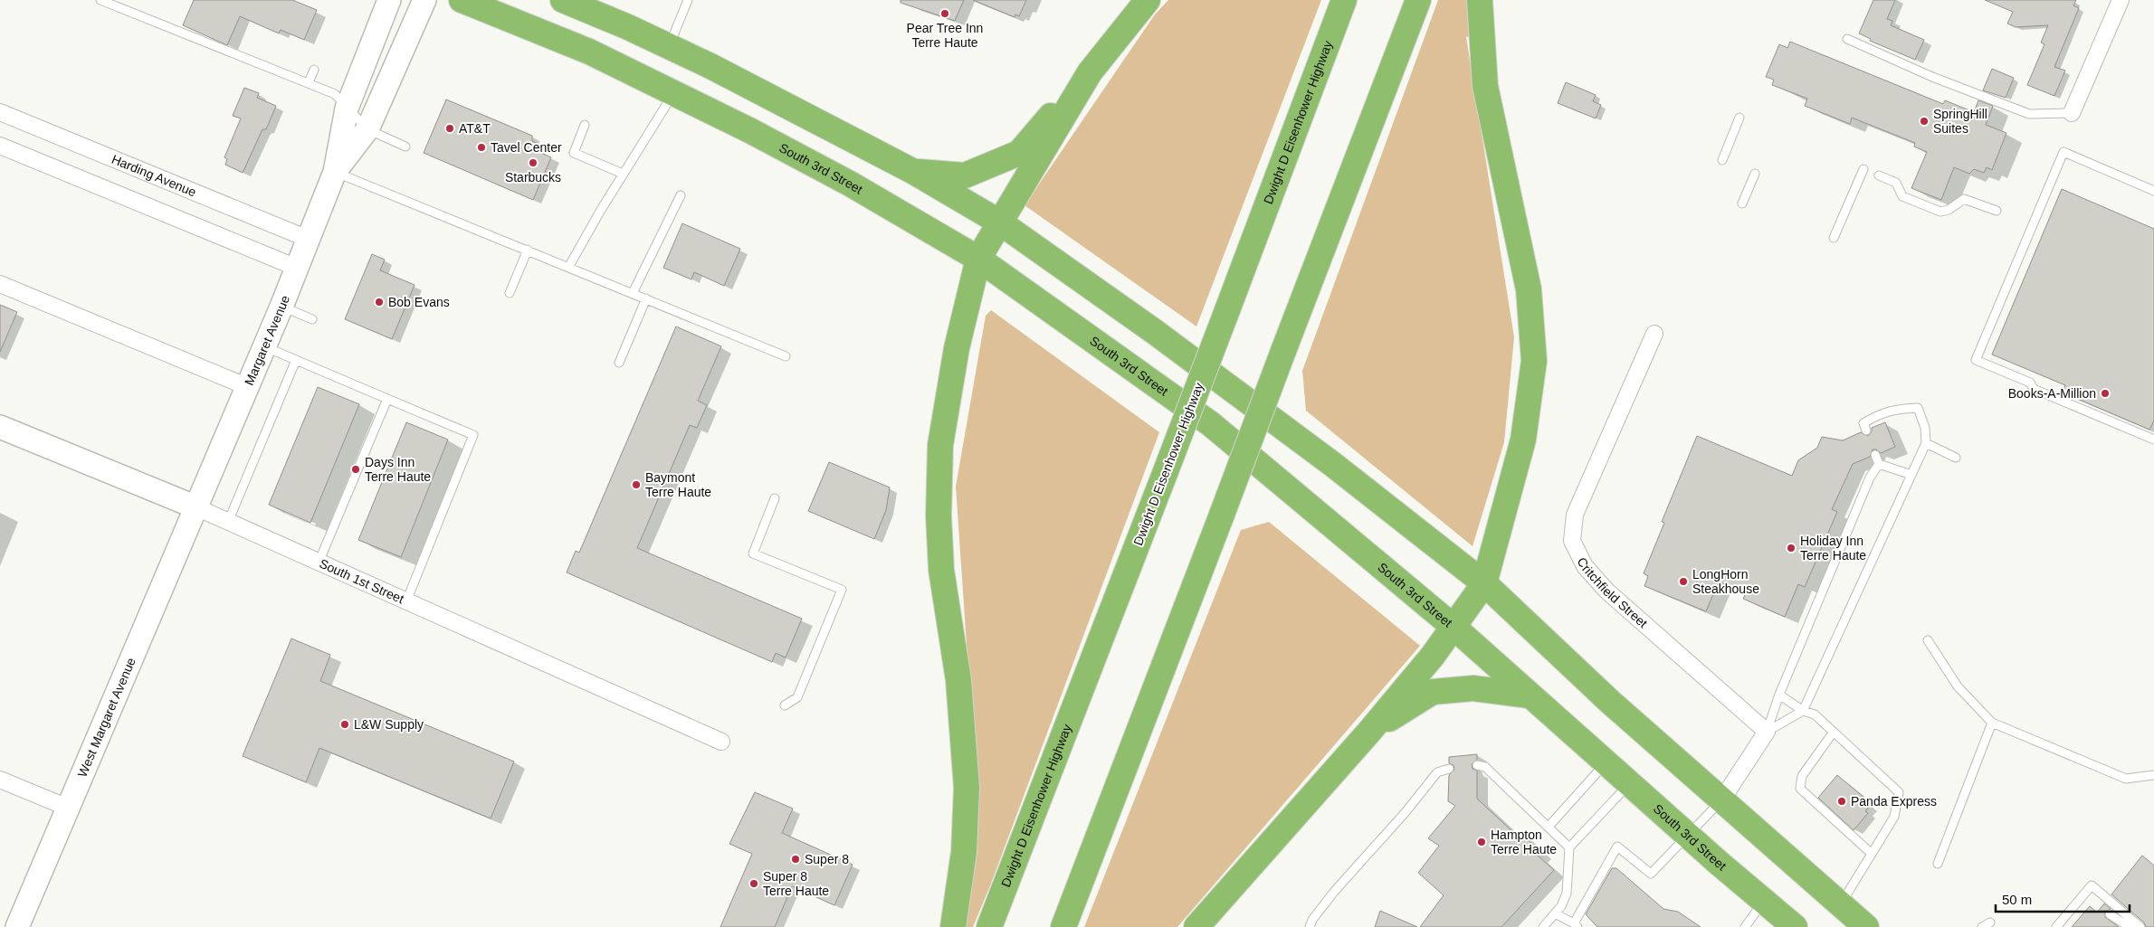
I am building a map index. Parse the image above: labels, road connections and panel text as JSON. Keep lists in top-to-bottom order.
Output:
{
  "streets": {
    "highway": ["Dwight D Eisenhower Highway", "South 3rd Street"],
    "street": [
      "Harding Avenue",
      "Margaret Avenue",
      "South 1st Street",
      "Critchfield Street",
      "West Margaret Avenue"
    ]
  },
  "crossings": [
    ["Harding Avenue", "Margaret Avenue"],
    ["Margaret Avenue", "South 1st Street"],
    ["Margaret Avenue", "West Margaret Avenue"],
    ["South 1st Street", "West Margaret Avenue"]
  ],
  "places": [
    "Pear Tree Inn Terre Haute",
    "SpringHill Suites",
    "AT&T",
    "Tavel Center",
    "Starbucks",
    "Bob Evans",
    "Books-A-Million",
    "Days Inn Terre Haute",
    "Baymont Terre Haute",
    "Holiday Inn Terre Haute",
    "LongHorn Steakhouse",
    "L&W Supply",
    "Panda Express",
    "Hampton Terre Haute",
    "Super 8",
    "Super 8 Terre Haute"
  ],
  "scale_bar": "50 m"
}
